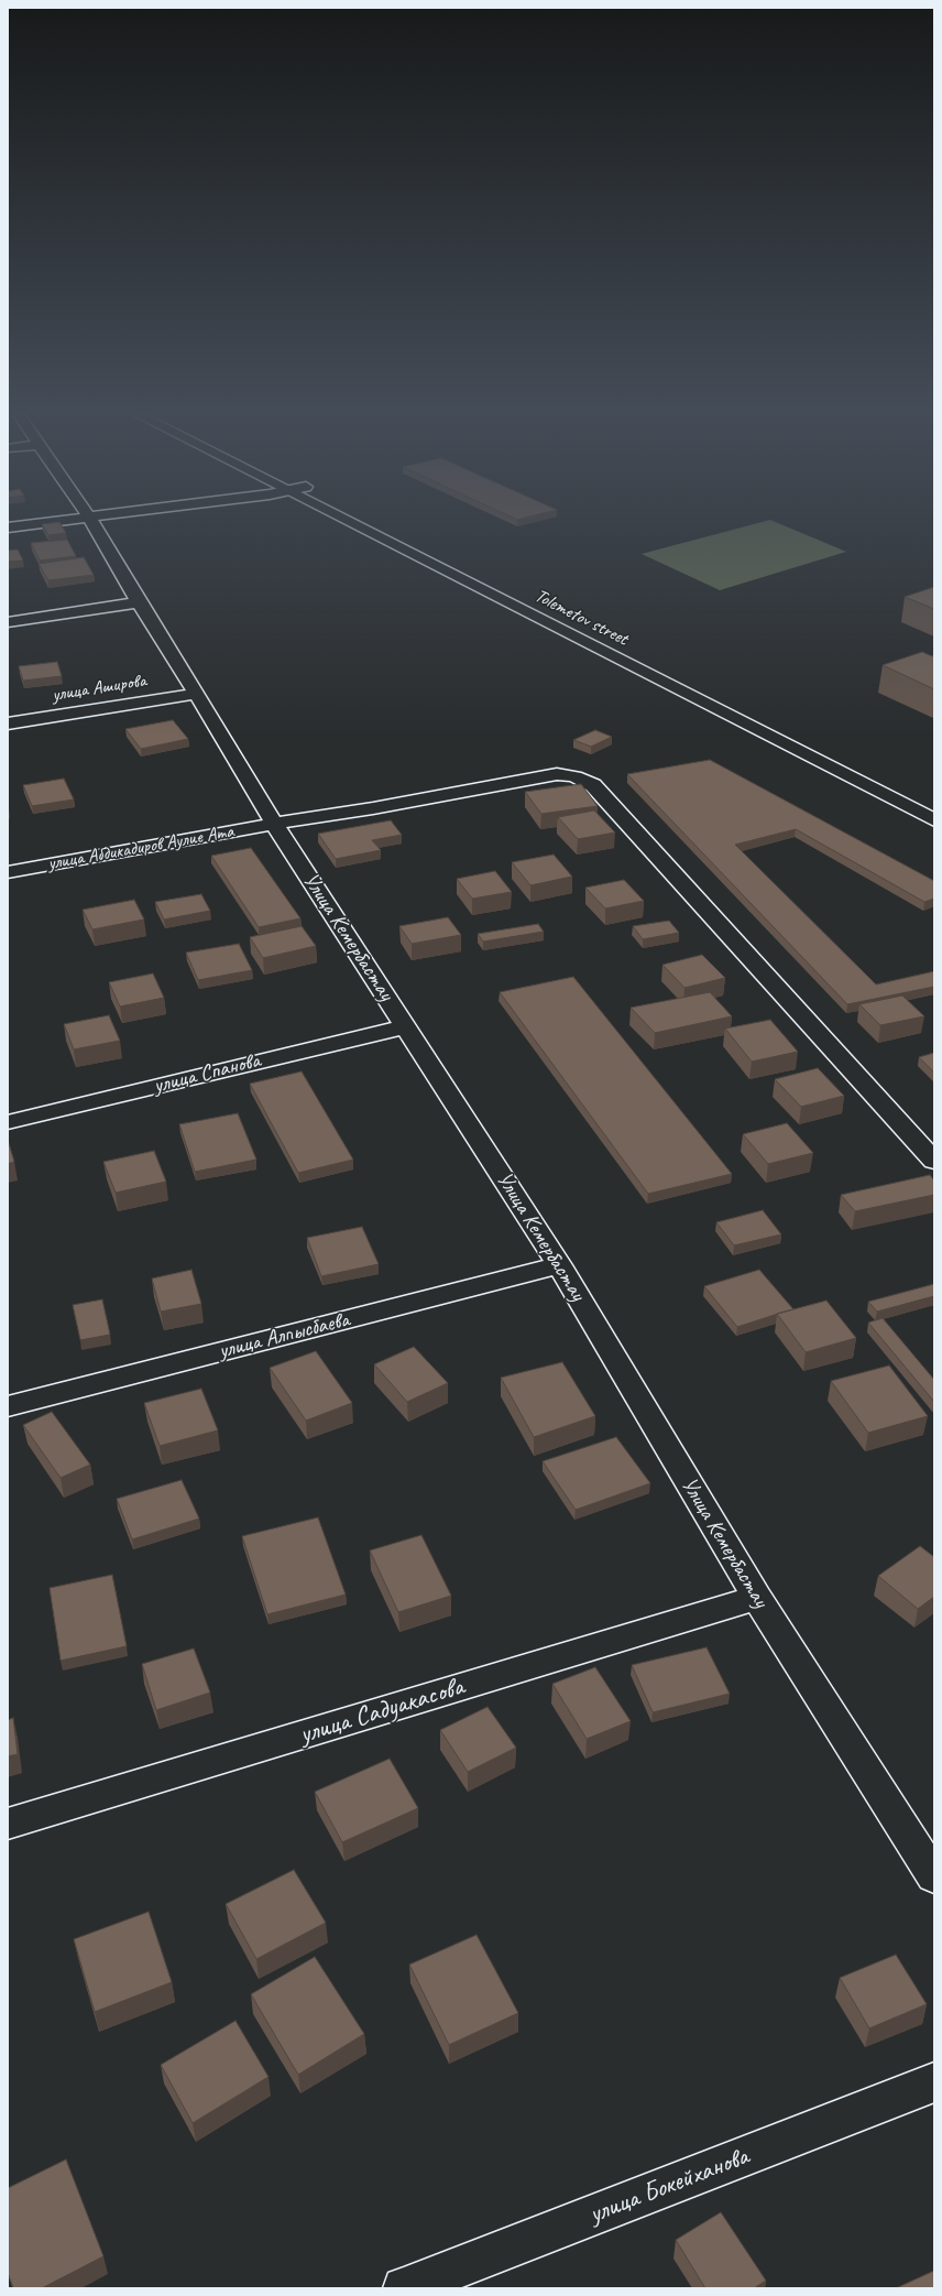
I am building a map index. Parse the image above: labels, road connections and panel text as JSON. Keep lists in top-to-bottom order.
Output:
{
  "streets": {
    "street": [
      "Tolemetov street",
      "улица Аширова",
      "улица Абдикадиров Аулие Ата",
      "Улица Кемербастау",
      "улица Спанова",
      "улица Алпысбаева",
      "улица Садуакасова",
      "улица Бокейханова"
    ]
  },
  "crossings": [
    ["улица Аширова", "Улица Кемербастау"],
    ["улица Абдикадиров Аулие Ата", "Улица Кемербастау"],
    ["Улица Кемербастау", "улица Спанова"],
    ["Улица Кемербастау", "улица Алпысбаева"],
    ["Улица Кемербастау", "улица Садуакасова"]
  ]
}
